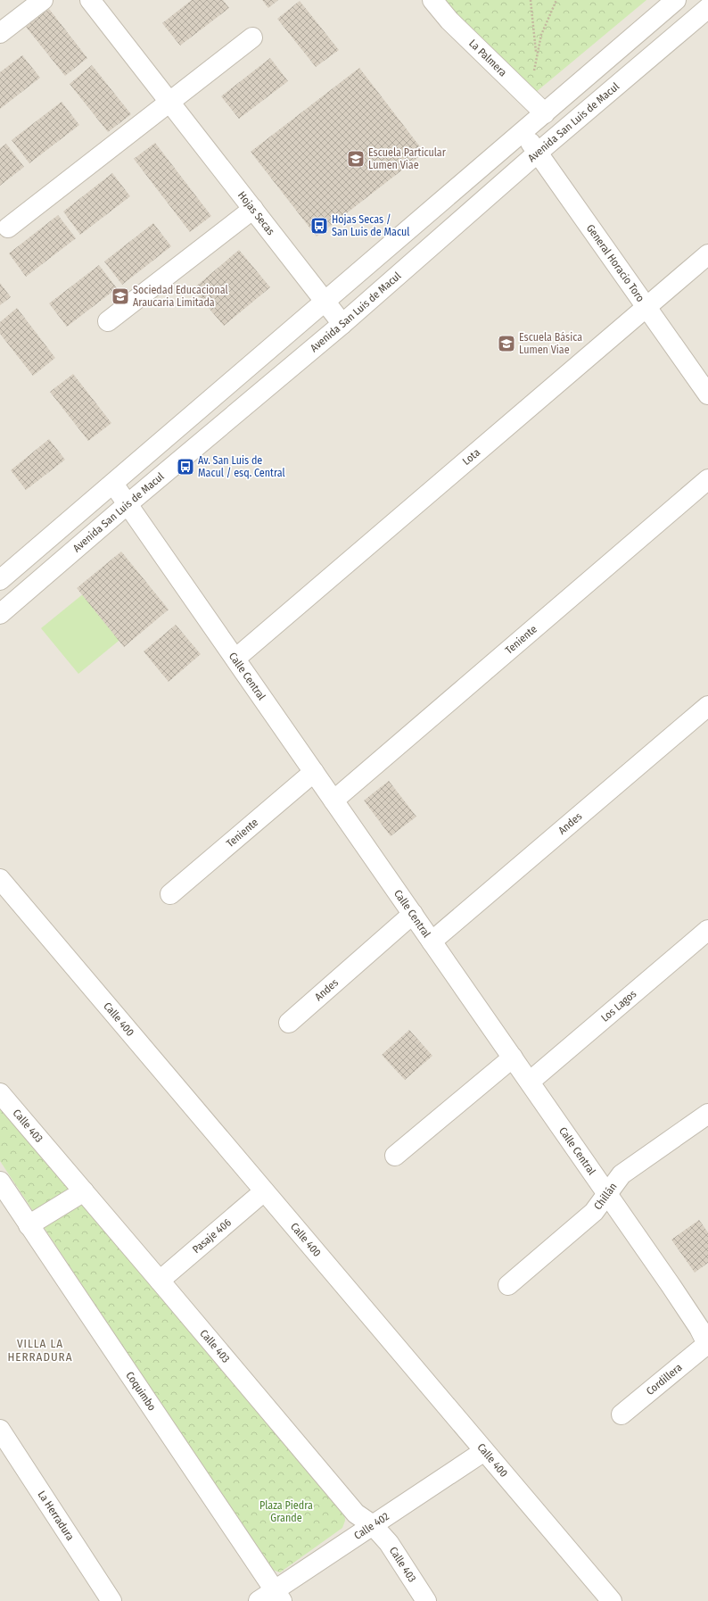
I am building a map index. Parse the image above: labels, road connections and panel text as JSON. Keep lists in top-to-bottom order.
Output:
{
  "streets": {
    "street": [
      "La Palmera",
      "Avenida San Luis de Macul",
      "Hojas Secas",
      "General Horacio Toro",
      "Lota",
      "Teniente",
      "Calle Central",
      "Andes",
      "Los Lagos",
      "Calle 400",
      "Calle 403",
      "Chillán",
      "Pasaje 406",
      "Cordillera",
      "Coquimbo",
      "La Herradura",
      "Calle 402"
    ]
  },
  "crossings": [
    ["Avenida San Luis de Macul", "Hojas Secas"],
    ["Avenida San Luis de Macul", "General Horacio Toro"],
    ["Avenida San Luis de Macul", "Calle Central"],
    ["General Horacio Toro", "Lota"],
    ["Lota", "Calle Central"],
    ["Teniente", "Calle Central"],
    ["Calle Central", "Andes"],
    ["Calle Central", "Los Lagos"],
    ["Calle Central", "Chillán"],
    ["Calle Central", "Cordillera"],
    ["Calle 400", "Pasaje 406"],
    ["Calle 400", "Calle 402"],
    ["Calle 403", "Pasaje 406"],
    ["Calle 403", "Calle 402"],
    ["Coquimbo", "Calle 402"]
  ],
  "districts": ["VILLA LA HERRADURA"],
  "parks": ["Plaza Piedra Grande"],
  "places": {
    "school or university": ["Escuela Particular Lumen Viae", "Sociedad Educacional Araucaria Limitada", "Escuela Básica Lumen Viae"],
    "bus stop": ["Hojas Secas / San Luis de Macul", "Av. San Luis de Macul / esq. Central"]
  }
}
